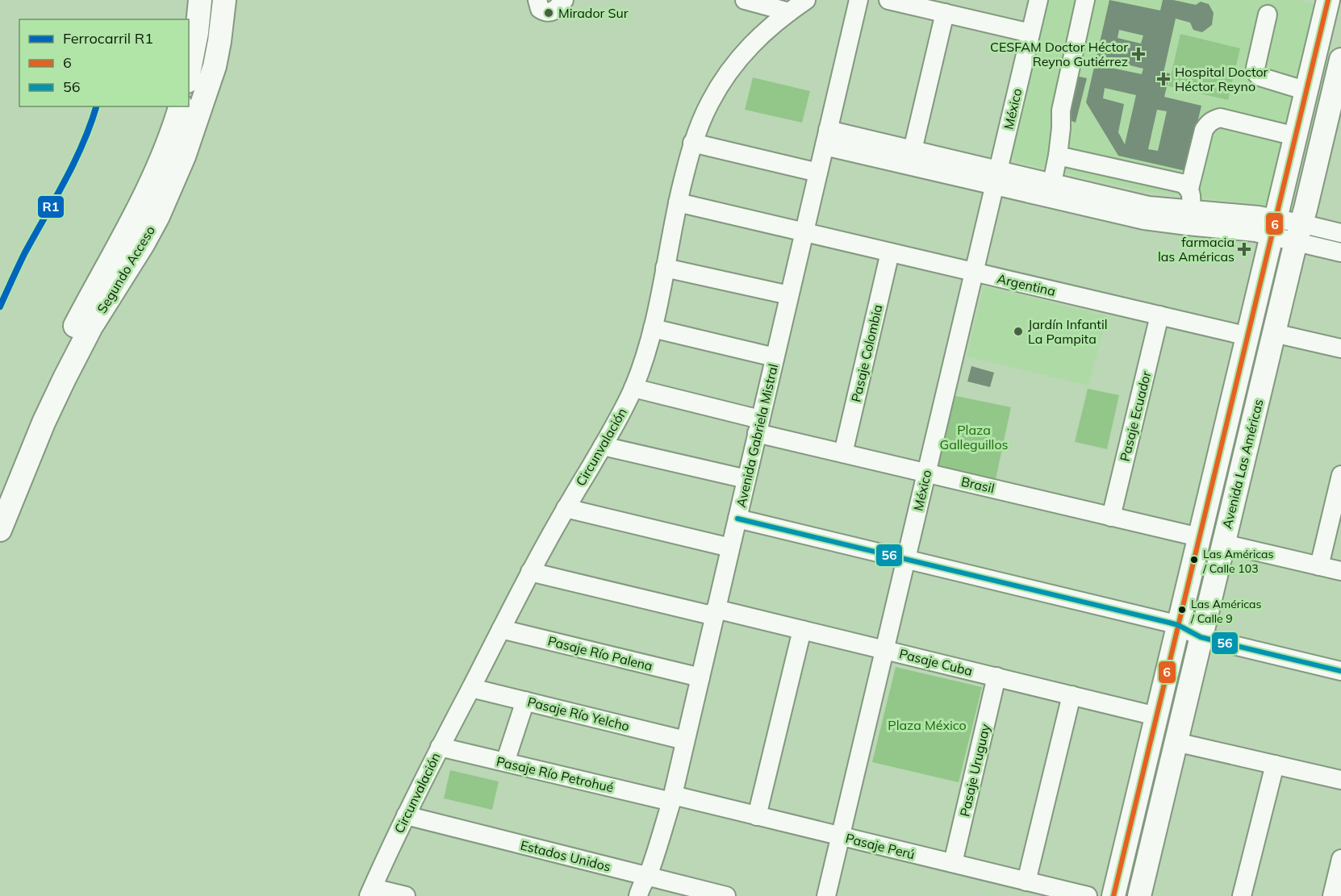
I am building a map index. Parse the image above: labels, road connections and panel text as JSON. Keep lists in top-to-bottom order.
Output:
{
  "streets": {
    "main road": ["Segundo Acceso", "Avenida Las Américas"],
    "street": [
      "México",
      "Argentina",
      "Pasaje Colombia",
      "Pasaje Ecuador",
      "Avenida Gabriela Mistral",
      "Circunvalación",
      "Brasil",
      "Pasaje Río Palena",
      "Pasaje Cuba",
      "Pasaje Río Yelcho",
      "Pasaje Uruguay",
      "Pasaje Río Petrohué",
      "Pasaje Perú",
      "Estados Unidos"
    ]
  },
  "crossings": [
    ["México", "Argentina"],
    ["México", "Brasil"],
    ["México", "Pasaje Cuba"],
    ["México", "Pasaje Perú"],
    ["Argentina", "Pasaje Colombia"],
    ["Argentina", "Pasaje Ecuador"],
    ["Argentina", "Avenida Gabriela Mistral"],
    ["Argentina", "Circunvalación"],
    ["Argentina", "Avenida Las Américas"],
    ["Pasaje Colombia", "Brasil"],
    ["Pasaje Ecuador", "Brasil"],
    ["Avenida Gabriela Mistral", "Brasil"],
    ["Avenida Gabriela Mistral", "Pasaje Río Palena"],
    ["Avenida Gabriela Mistral", "Pasaje Cuba"],
    ["Avenida Gabriela Mistral", "Pasaje Río Yelcho"],
    ["Avenida Gabriela Mistral", "Pasaje Río Petrohué"],
    ["Avenida Gabriela Mistral", "Pasaje Perú"],
    ["Avenida Gabriela Mistral", "Estados Unidos"],
    ["Circunvalación", "Brasil"],
    ["Circunvalación", "Pasaje Río Palena"],
    ["Circunvalación", "Pasaje Cuba"],
    ["Circunvalación", "Pasaje Río Yelcho"],
    ["Circunvalación", "Pasaje Río Petrohué"],
    ["Circunvalación", "Estados Unidos"],
    ["Avenida Las Américas", "Brasil"],
    ["Avenida Las Américas", "Pasaje Cuba"],
    ["Pasaje Cuba", "Pasaje Uruguay"],
    ["Pasaje Uruguay", "Pasaje Perú"],
    ["Pasaje Río Petrohué", "Pasaje Perú"]
  ],
  "parks": ["Plaza Galleguillos", "Plaza México"],
  "places": {
    "other": [
      "Mirador Sur",
      "Jardín Infantil La Pampita",
      "Las Américas / Calle 103",
      "Las Américas / Calle 9"
    ],
    "health": ["CESFAM Doctor Héctor Reyno Gutiérrez", "Hospital Doctor Héctor Reyno", "farmacia las Américas"]
  },
  "lines": ["transit line 6", "rail line R1", "transit line 56"],
  "legend": ["Ferrocarril R1", "6", "56"]
}
